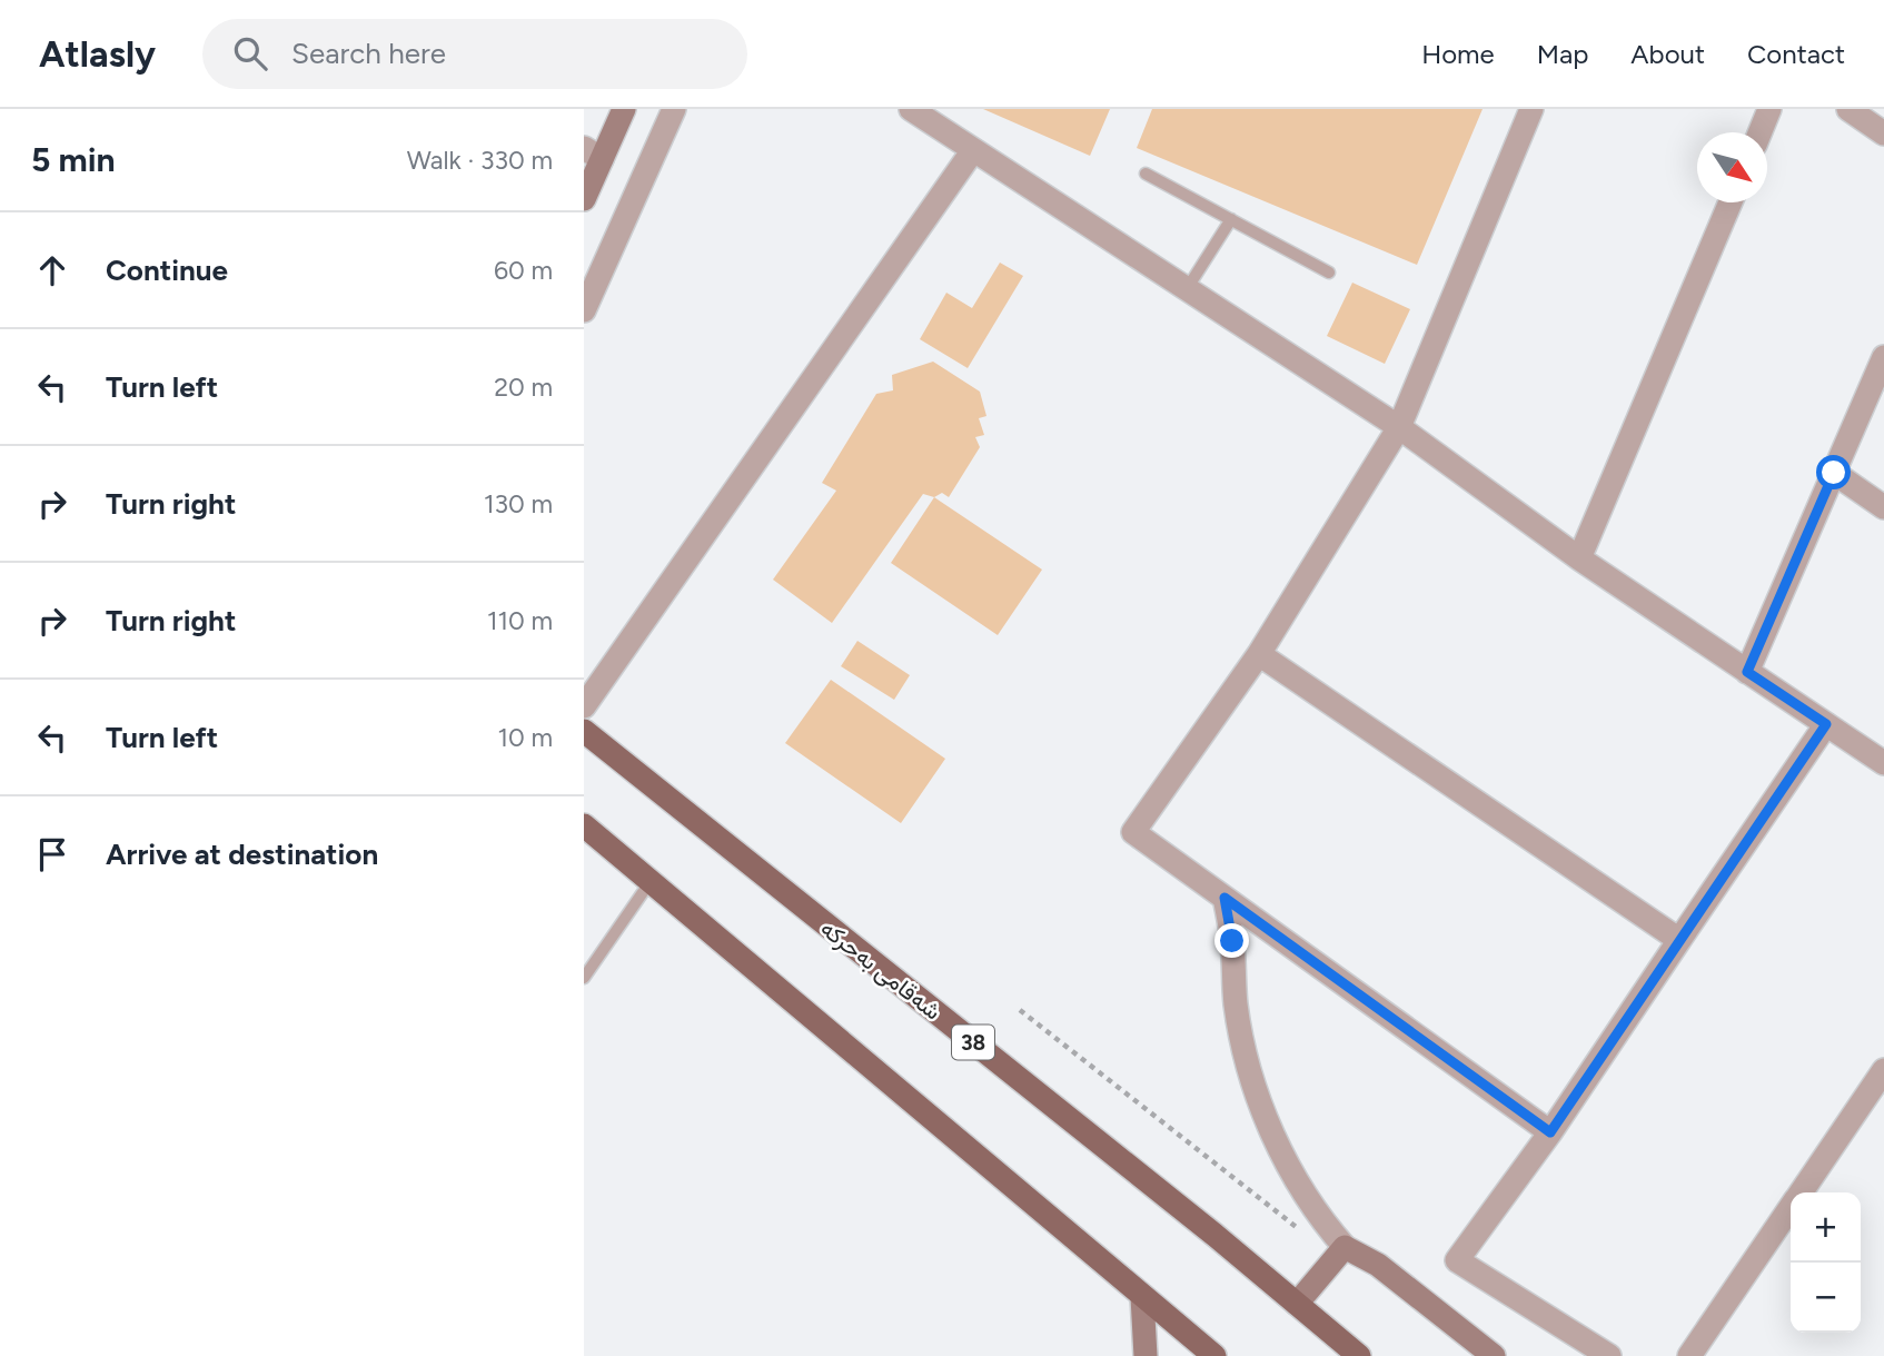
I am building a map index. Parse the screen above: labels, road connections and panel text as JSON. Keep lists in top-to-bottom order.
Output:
{
  "streets": {
    "main road": ["شەقامی بەحرکە", "38"]
  },
  "north": "bottom right",
  "page": {
    "header": "Atlasly",
    "search": "Search here",
    "nav": [
      "Home",
      "Map",
      "About",
      "Contact"
    ],
    "heading": ["5 min", "Walk · 330 m"],
    "list": [
      ["Continue", "60 m"],
      ["Turn left", "20 m"],
      ["Turn right", "130 m"],
      ["Turn right", "110 m"],
      ["Turn left", "10 m"],
      "Arrive at destination"
    ],
    "map_buttons": ["+", "−"]
  }
}
